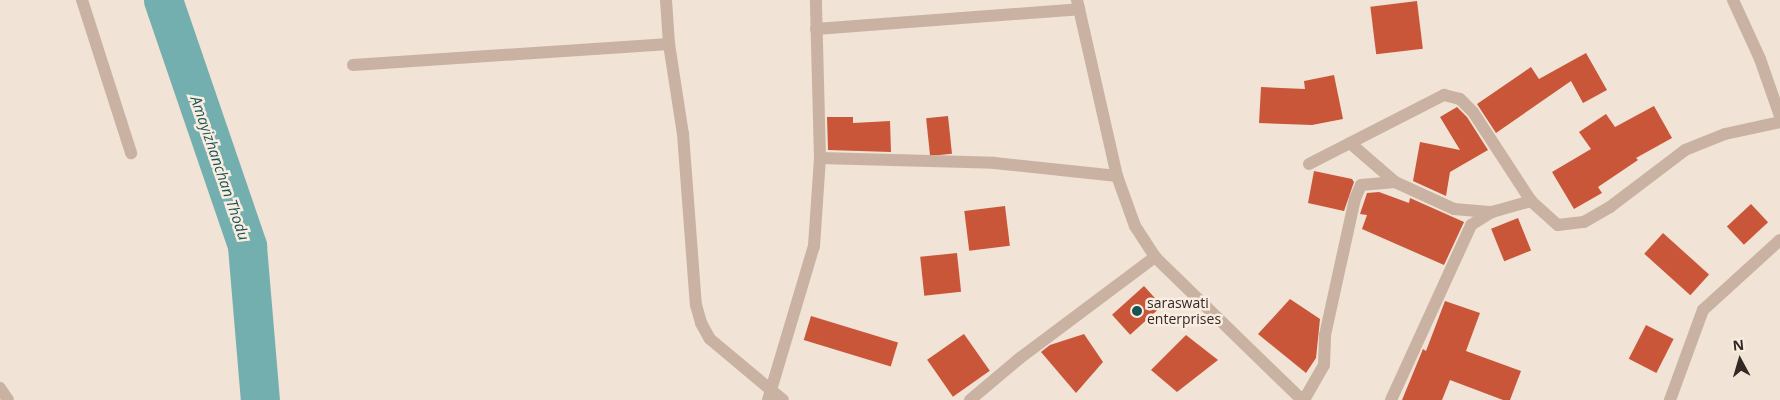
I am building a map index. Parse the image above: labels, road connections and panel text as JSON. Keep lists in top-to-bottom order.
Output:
{
  "water": ["Amayizhanchan Thodu"],
  "places": ["saraswati enterprises"],
  "north": "top"
}
